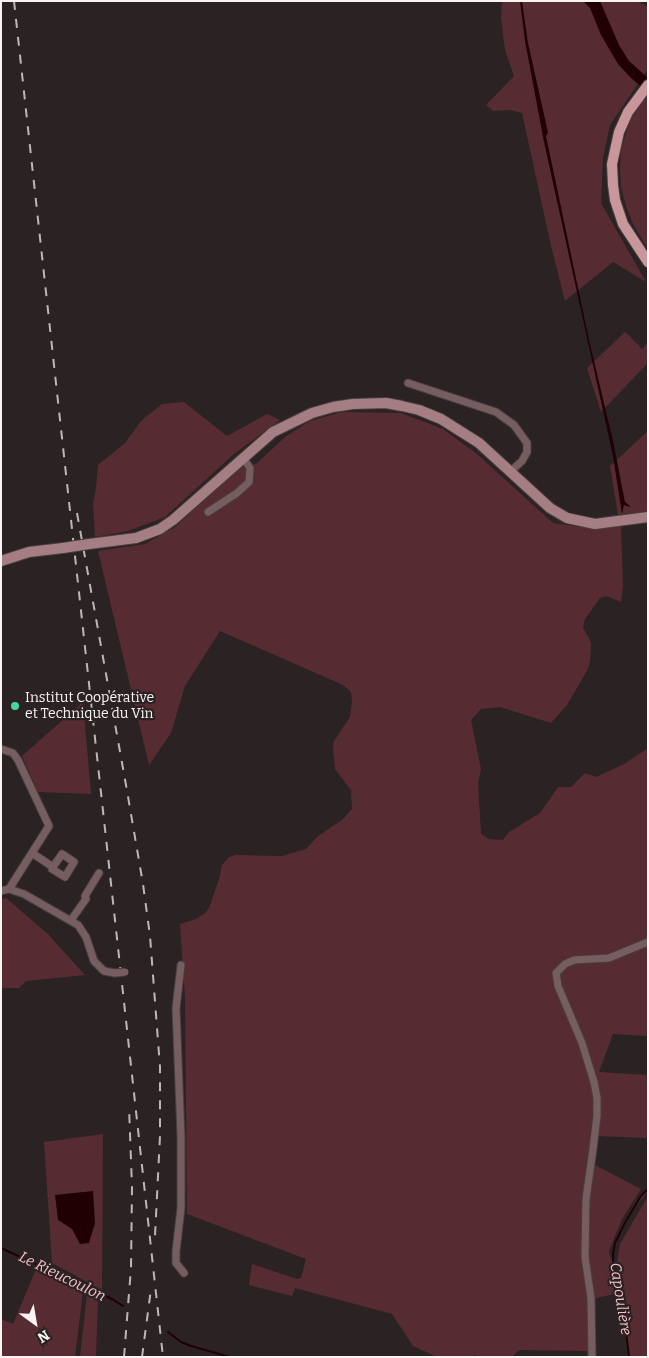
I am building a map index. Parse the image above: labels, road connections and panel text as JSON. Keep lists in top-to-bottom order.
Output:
{
  "water": ["Le Rieucoulon", "Capoulière"],
  "places": ["Institut Coopérative et Technique du Vin"],
  "north": "bottom right"
}
